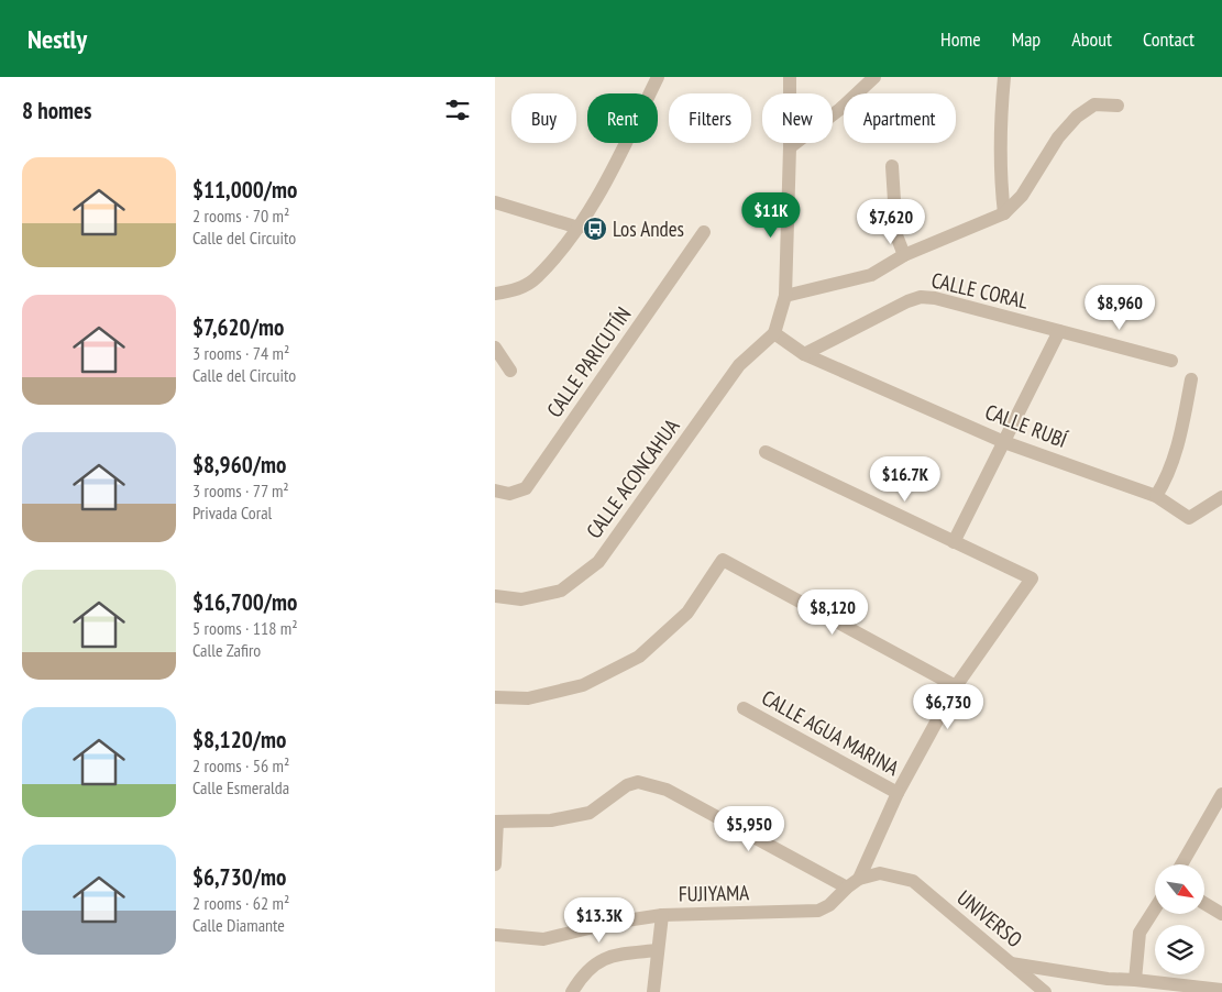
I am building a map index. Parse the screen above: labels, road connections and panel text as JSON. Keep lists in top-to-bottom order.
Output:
{
  "streets": {
    "street": [
      "CALLE CORAL",
      "CALLE PARICUTÍN",
      "CALLE RUBÍ",
      "CALLE ACONCAHUA",
      "CALLE AGUA MARINA",
      "FUJIYAMA",
      "UNIVERSO"
    ]
  },
  "crossings": [
    ["CALLE CORAL", "CALLE RUBÍ"],
    ["CALLE RUBÍ", "CALLE ACONCAHUA"],
    ["FUJIYAMA", "UNIVERSO"]
  ],
  "places": {
    "bus stop": ["Los Andes"]
  },
  "north": "bottom right",
  "page": {
    "header": "Nestly",
    "nav": [
      "Home",
      "Map",
      "About",
      "Contact"
    ],
    "heading": "8 homes",
    "chip": [
      "Buy",
      "Rent",
      "Filters",
      "New",
      "Apartment"
    ],
    "list": [
      {
        "name": "$11,000/mo",
        "note": "2 rooms · 70 m² · Calle del Circuito"
      },
      {
        "name": "$7,620/mo",
        "note": "3 rooms · 74 m² · Calle del Circuito"
      },
      {
        "name": "$8,960/mo",
        "note": "3 rooms · 77 m² · Privada Coral"
      },
      {
        "name": "$16,700/mo",
        "note": "5 rooms · 118 m² · Calle Zafiro"
      },
      {
        "name": "$8,120/mo",
        "note": "2 rooms · 56 m² · Calle Esmeralda"
      },
      {
        "name": "$6,730/mo",
        "note": "2 rooms · 62 m² · Calle Diamante"
      }
    ],
    "price": [
      "$11K",
      "$7,620",
      "$8,960",
      "$16.7K",
      "$8,120",
      "$6,730",
      "$5,950",
      "$13.3K"
    ]
  }
}
